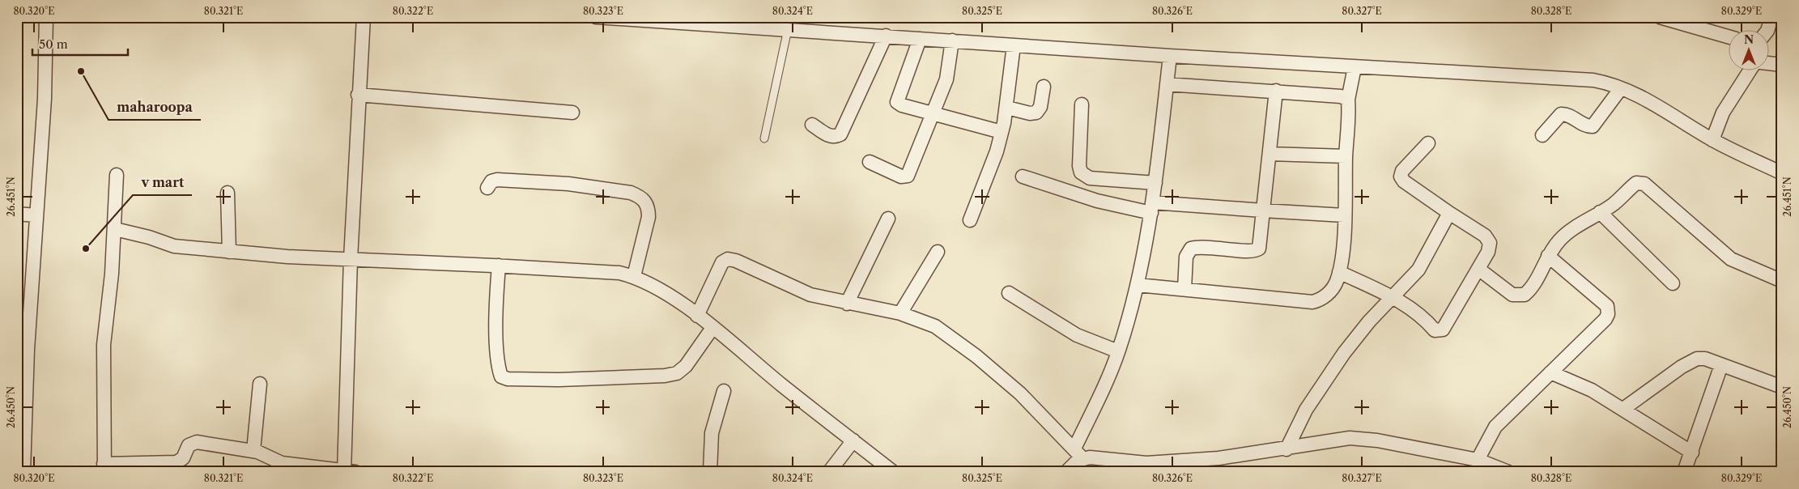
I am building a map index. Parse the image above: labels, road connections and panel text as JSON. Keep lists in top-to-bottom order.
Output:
{
  "places": ["maharoopa", "v mart"],
  "scale_bar": "50 m",
  "north": "top",
  "coordinates": [
    "80.320°E",
    "80.321°E",
    "80.322°E",
    "80.323°E",
    "80.324°E",
    "80.325°E",
    "80.326°E",
    "80.327°E",
    "80.328°E",
    "80.329°E",
    "26.451°N",
    "26.450°N"
  ]
}
